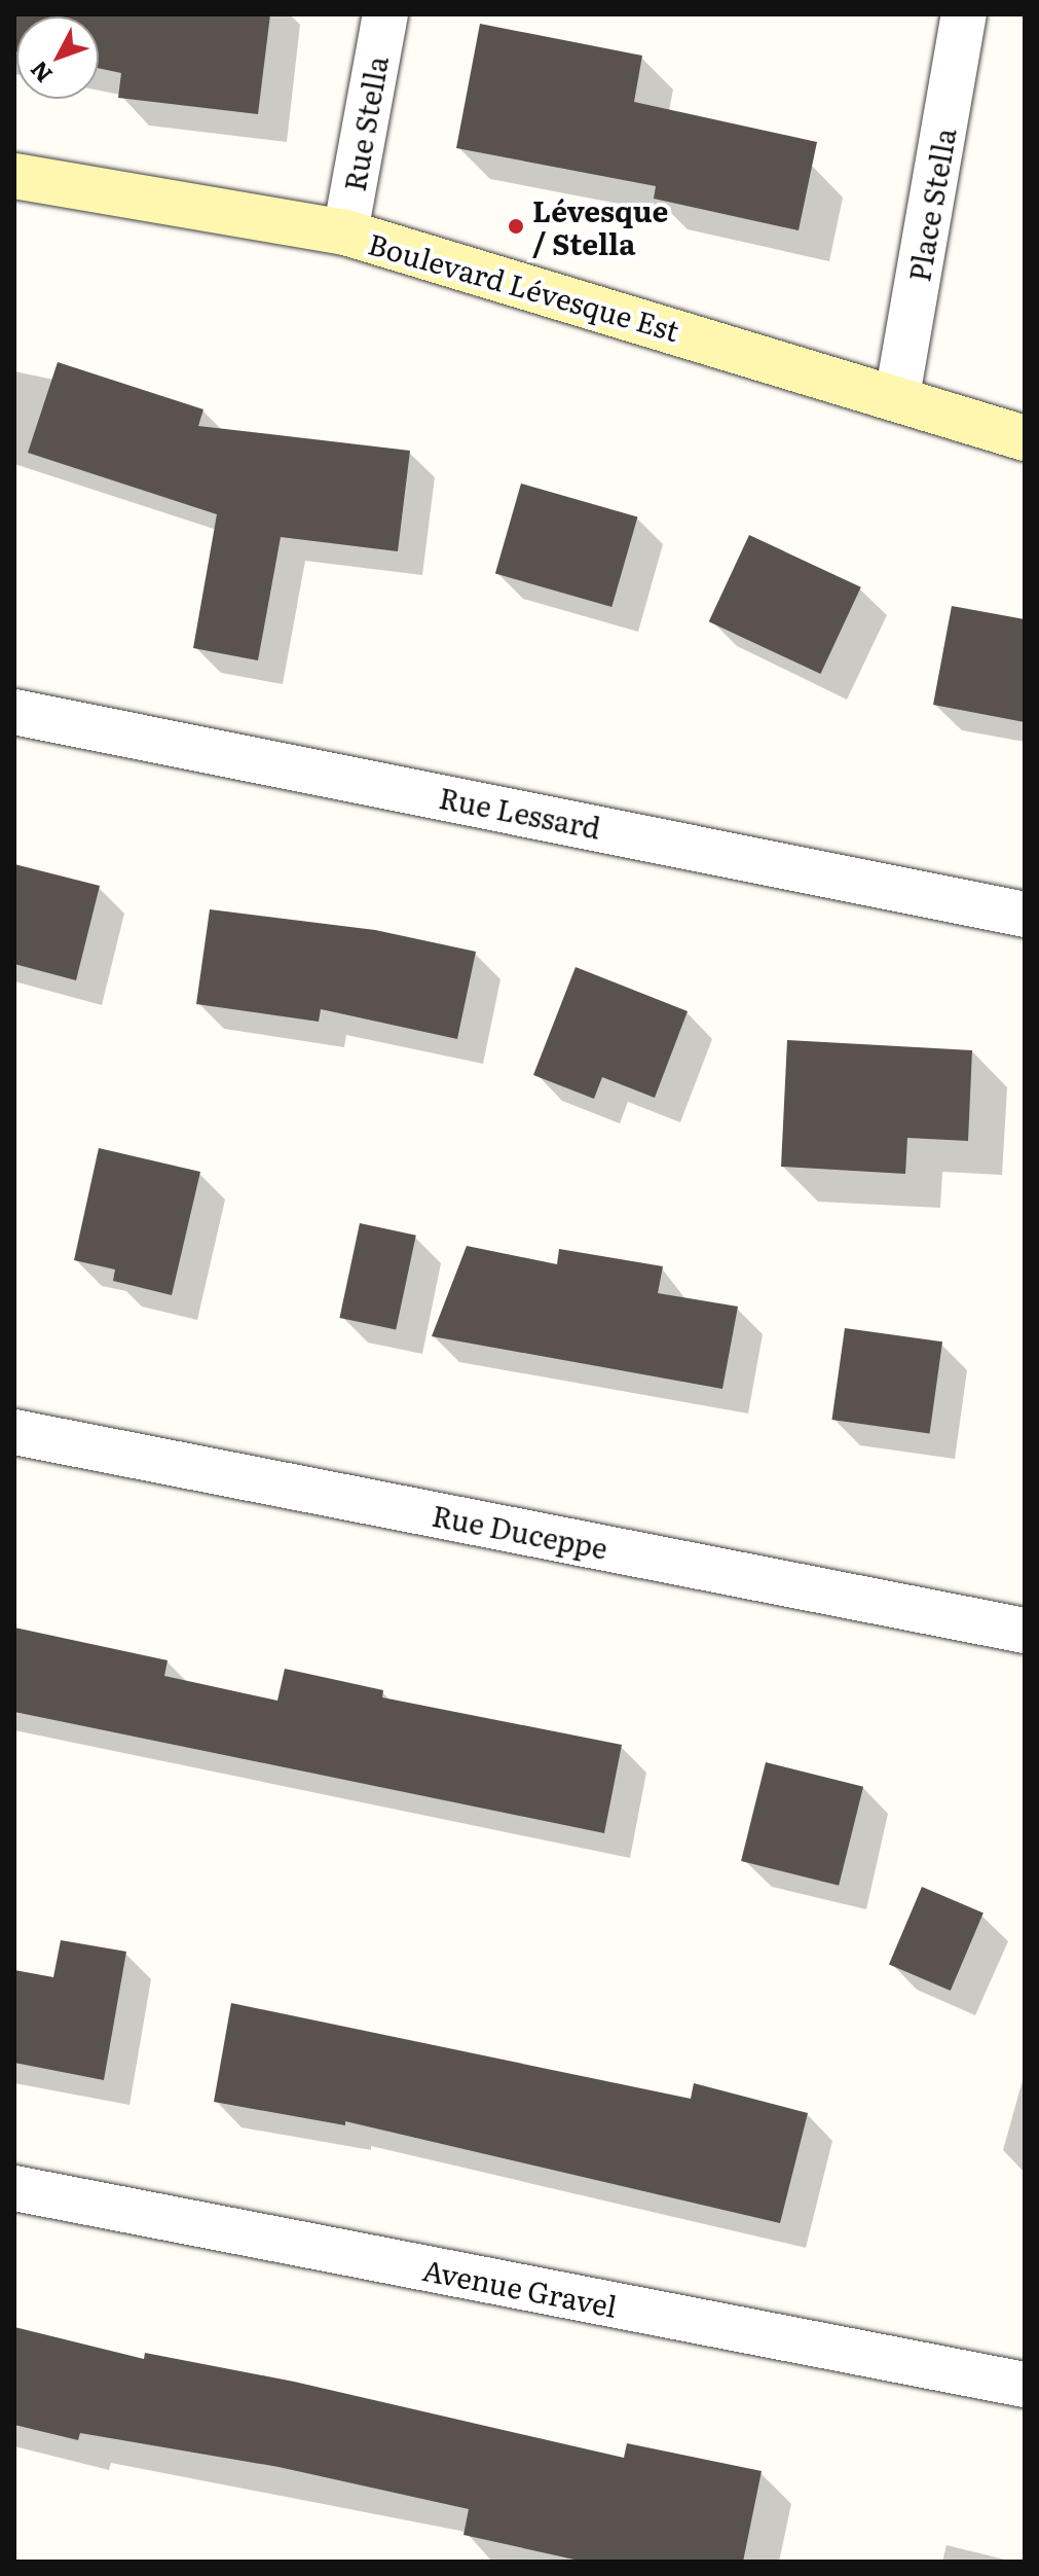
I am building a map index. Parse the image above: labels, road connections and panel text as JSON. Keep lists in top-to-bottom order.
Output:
{
  "streets": {
    "street": [
      "Rue Stella",
      "Place Stella",
      "Boulevard Lévesque Est",
      "Rue Lessard",
      "Rue Duceppe",
      "Avenue Gravel"
    ]
  },
  "crossings": [
    ["Rue Stella", "Boulevard Lévesque Est"],
    ["Place Stella", "Boulevard Lévesque Est"]
  ],
  "places": ["Lévesque / Stella"],
  "north": "bottom left"
}
